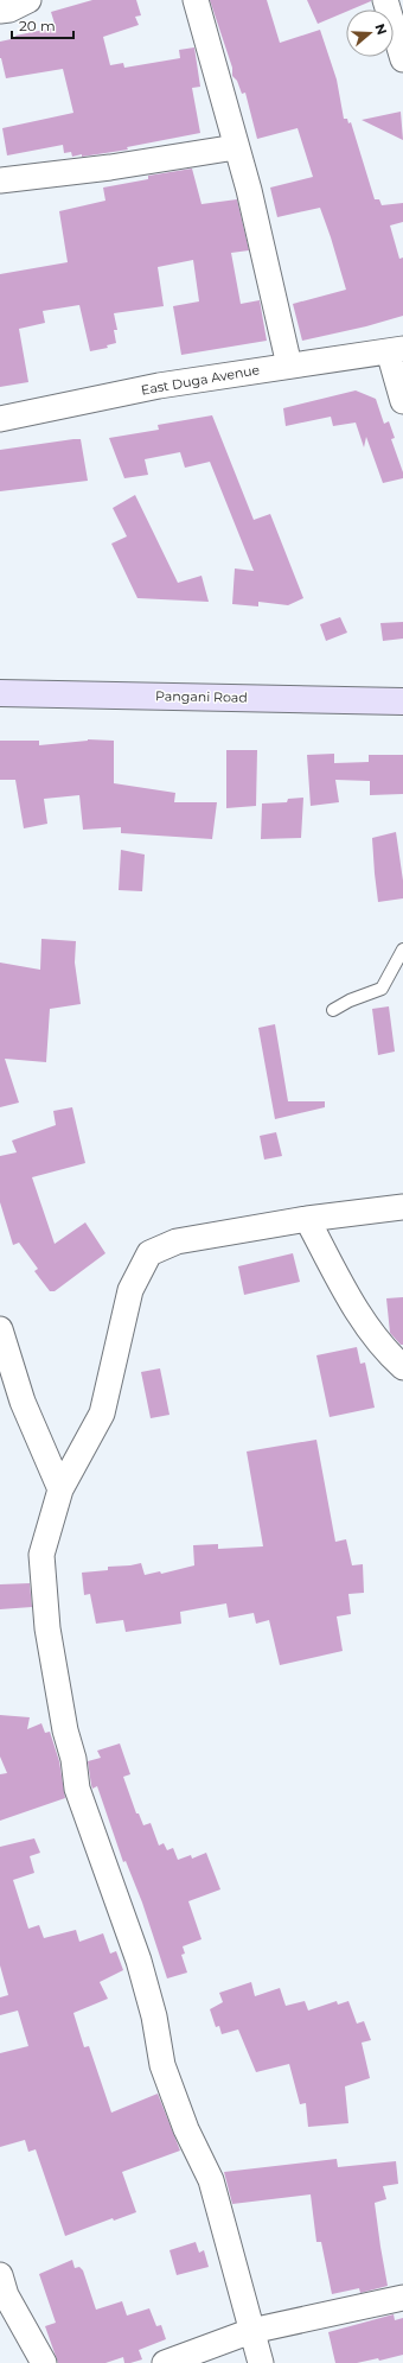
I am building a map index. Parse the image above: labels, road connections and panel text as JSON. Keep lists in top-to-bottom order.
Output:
{
  "streets": {
    "main road": ["Pangani Road"],
    "street": ["East Duga Avenue"]
  },
  "scale_bar": "20 m",
  "north": "right"
}
